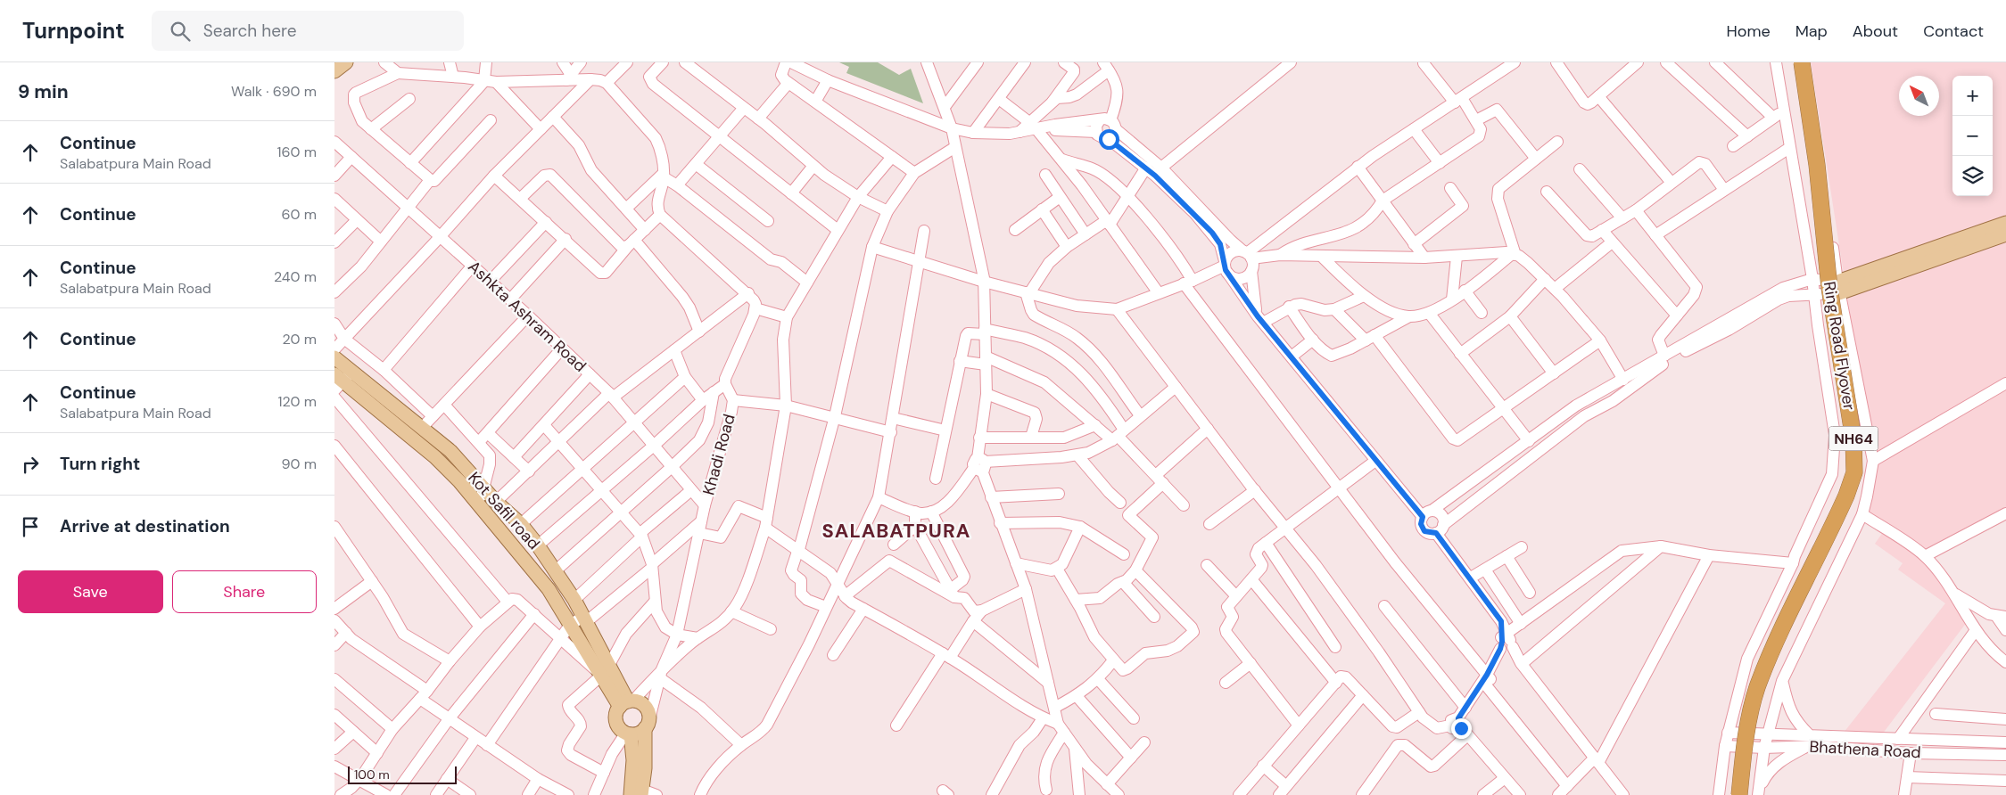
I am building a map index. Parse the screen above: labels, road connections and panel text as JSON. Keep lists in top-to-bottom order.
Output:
{
  "streets": {
    "highway": ["Ring Road Flyover", "NH64"],
    "main road": ["Kot Safil road"],
    "street": ["Ashkta Ashram Road", "Khadi Road", "Bhathena Road"]
  },
  "crossings": [
    ["Ashkta Ashram Road", "Khadi Road"],
    ["Khadi Road", "Kot Safil road"]
  ],
  "districts": ["SALABATPURA"],
  "scale_bar": "100 m",
  "north": "top left",
  "page": {
    "header": "Turnpoint",
    "search": "Search here",
    "nav": [
      "Home",
      "Map",
      "About",
      "Contact"
    ],
    "heading": ["9 min", "Walk · 690 m"],
    "map_buttons": ["+", "−"],
    "list": [
      ["Continue", "Salabatpura Main Road", "160 m"],
      ["Continue", "60 m"],
      ["Continue", "Salabatpura Main Road", "240 m"],
      ["Continue", "20 m"],
      ["Continue", "Salabatpura Main Road", "120 m"],
      ["Turn right", "90 m"],
      "Arrive at destination"
    ],
    "buttons": ["Save", "Share"],
    "scale": "100 m"
  }
}
